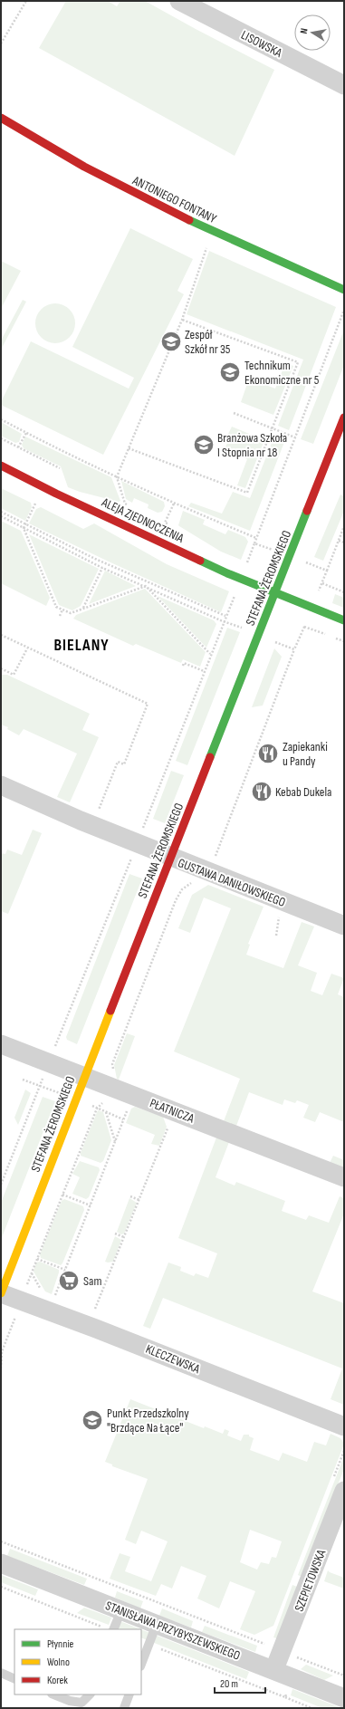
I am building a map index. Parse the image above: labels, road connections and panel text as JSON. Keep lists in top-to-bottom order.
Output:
{
  "streets": {
    "main road": ["ANTONIEGO FONTANY", "ALEJA ZJEDNOCZENIA", "STEFANA ŻEROMSKIEGO"],
    "street": [
      "LISOWSKA",
      "GUSTAWA DANIŁOWSKIEGO",
      "PŁATNICZA",
      "KLECZEWSKA",
      "SZEPIETOWSKA",
      "STANISŁAWA PRZYBYSZEWSKIEGO"
    ]
  },
  "crossings": [
    ["ALEJA ZJEDNOCZENIA", "STEFANA ŻEROMSKIEGO"],
    ["STEFANA ŻEROMSKIEGO", "GUSTAWA DANIŁOWSKIEGO"],
    ["STEFANA ŻEROMSKIEGO", "PŁATNICZA"],
    ["STEFANA ŻEROMSKIEGO", "KLECZEWSKA"],
    ["SZEPIETOWSKA", "STANISŁAWA PRZYBYSZEWSKIEGO"]
  ],
  "districts": ["BIELANY"],
  "places": {
    "school or university": [
      "Zespół Szkół nr 35",
      "Technikum Ekonomiczne nr 5",
      "Branżowa Szkoła I Stopnia nr 18",
      "Punkt Przedszkolny \"Brzdące Na Łące\""
    ],
    "restaurant": ["Zapiekanki u Pandy", "Kebab Dukela"],
    "supermarket": ["Sam"]
  },
  "legend": ["Płynnie", "Wolno", "Korek"],
  "scale_bar": "20 m",
  "north": "left"
}
